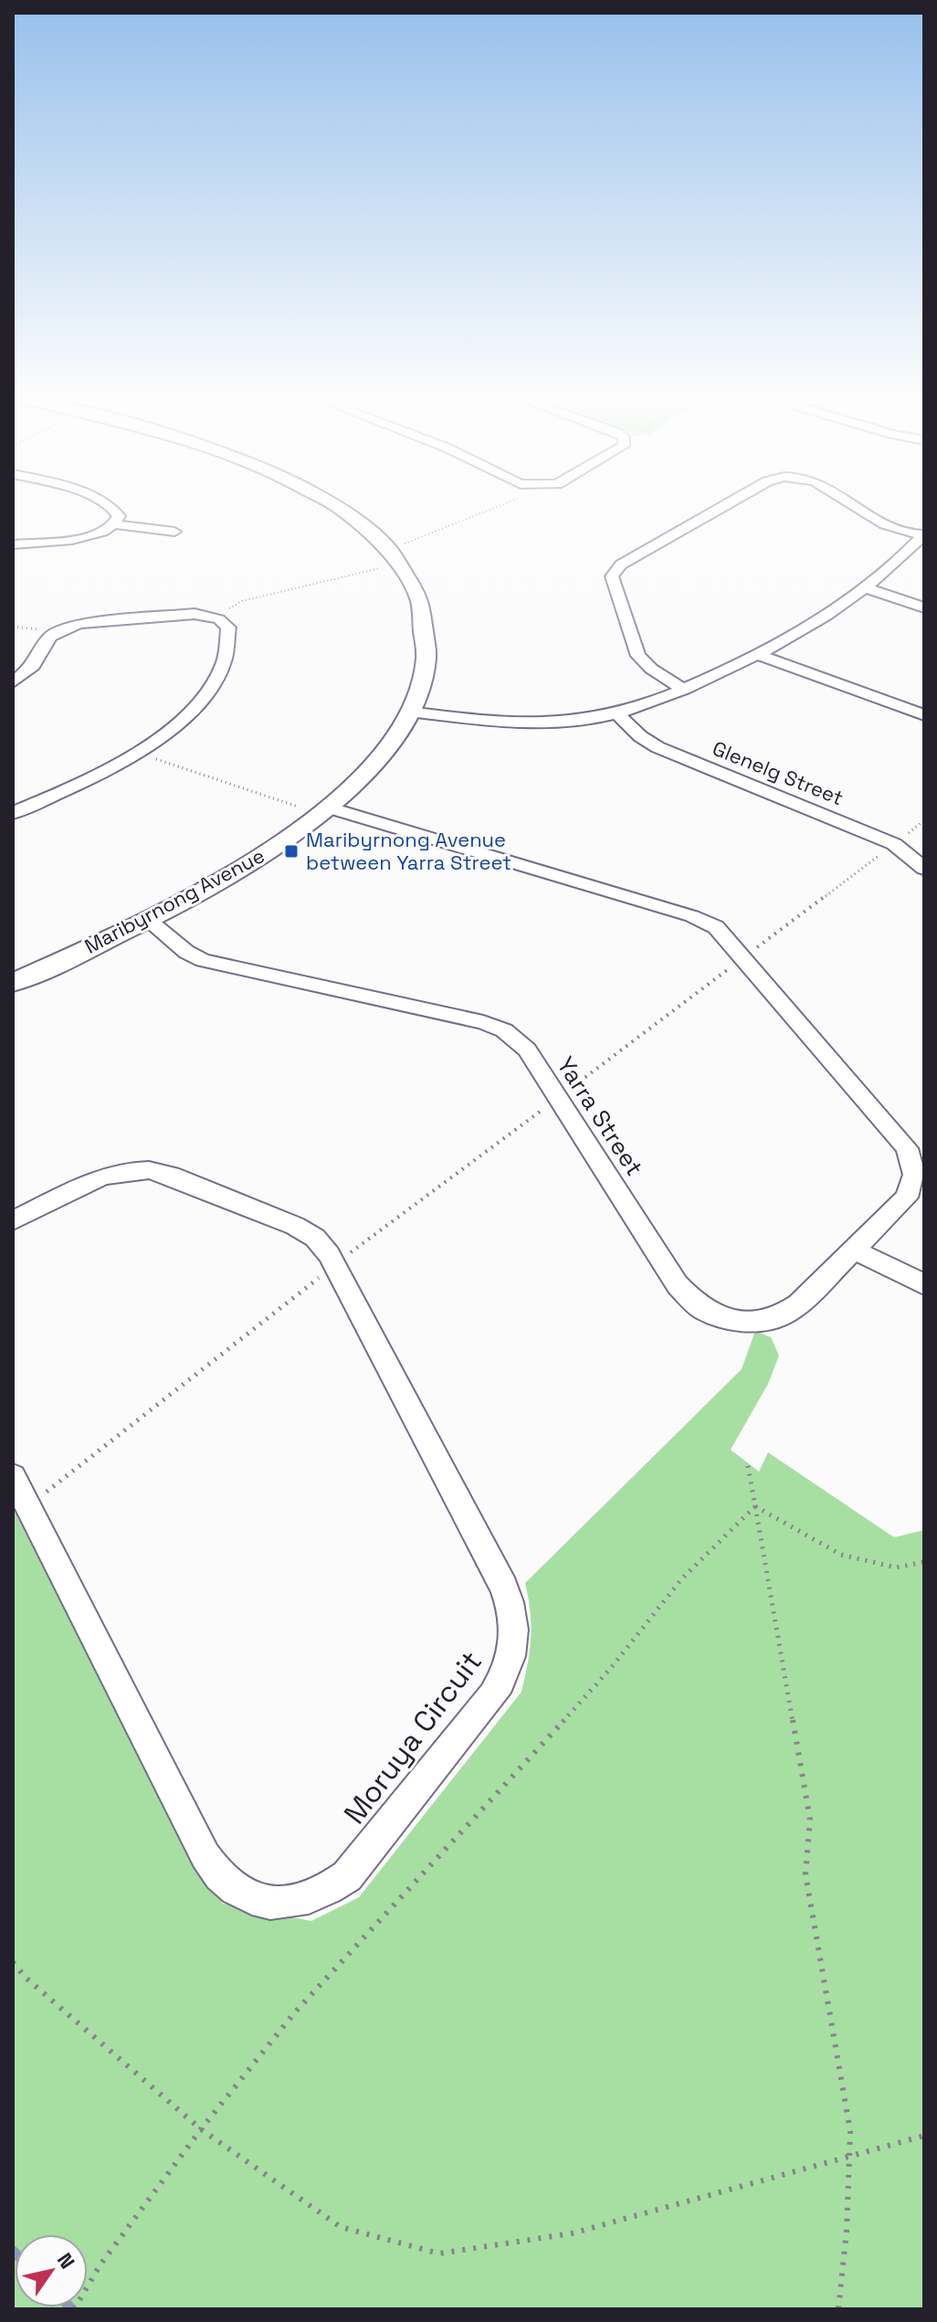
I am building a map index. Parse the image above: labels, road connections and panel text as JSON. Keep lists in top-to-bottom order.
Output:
{
  "streets": {
    "street": [
      "Glenelg Street",
      "Maribyrnong Avenue",
      "Yarra Street",
      "Moruya Circuit"
    ]
  },
  "crossings": [
    ["Maribyrnong Avenue", "Yarra Street"]
  ],
  "places": {
    "transit": ["Maribyrnong Avenue between Yarra Street"]
  },
  "north": "top right"
}
